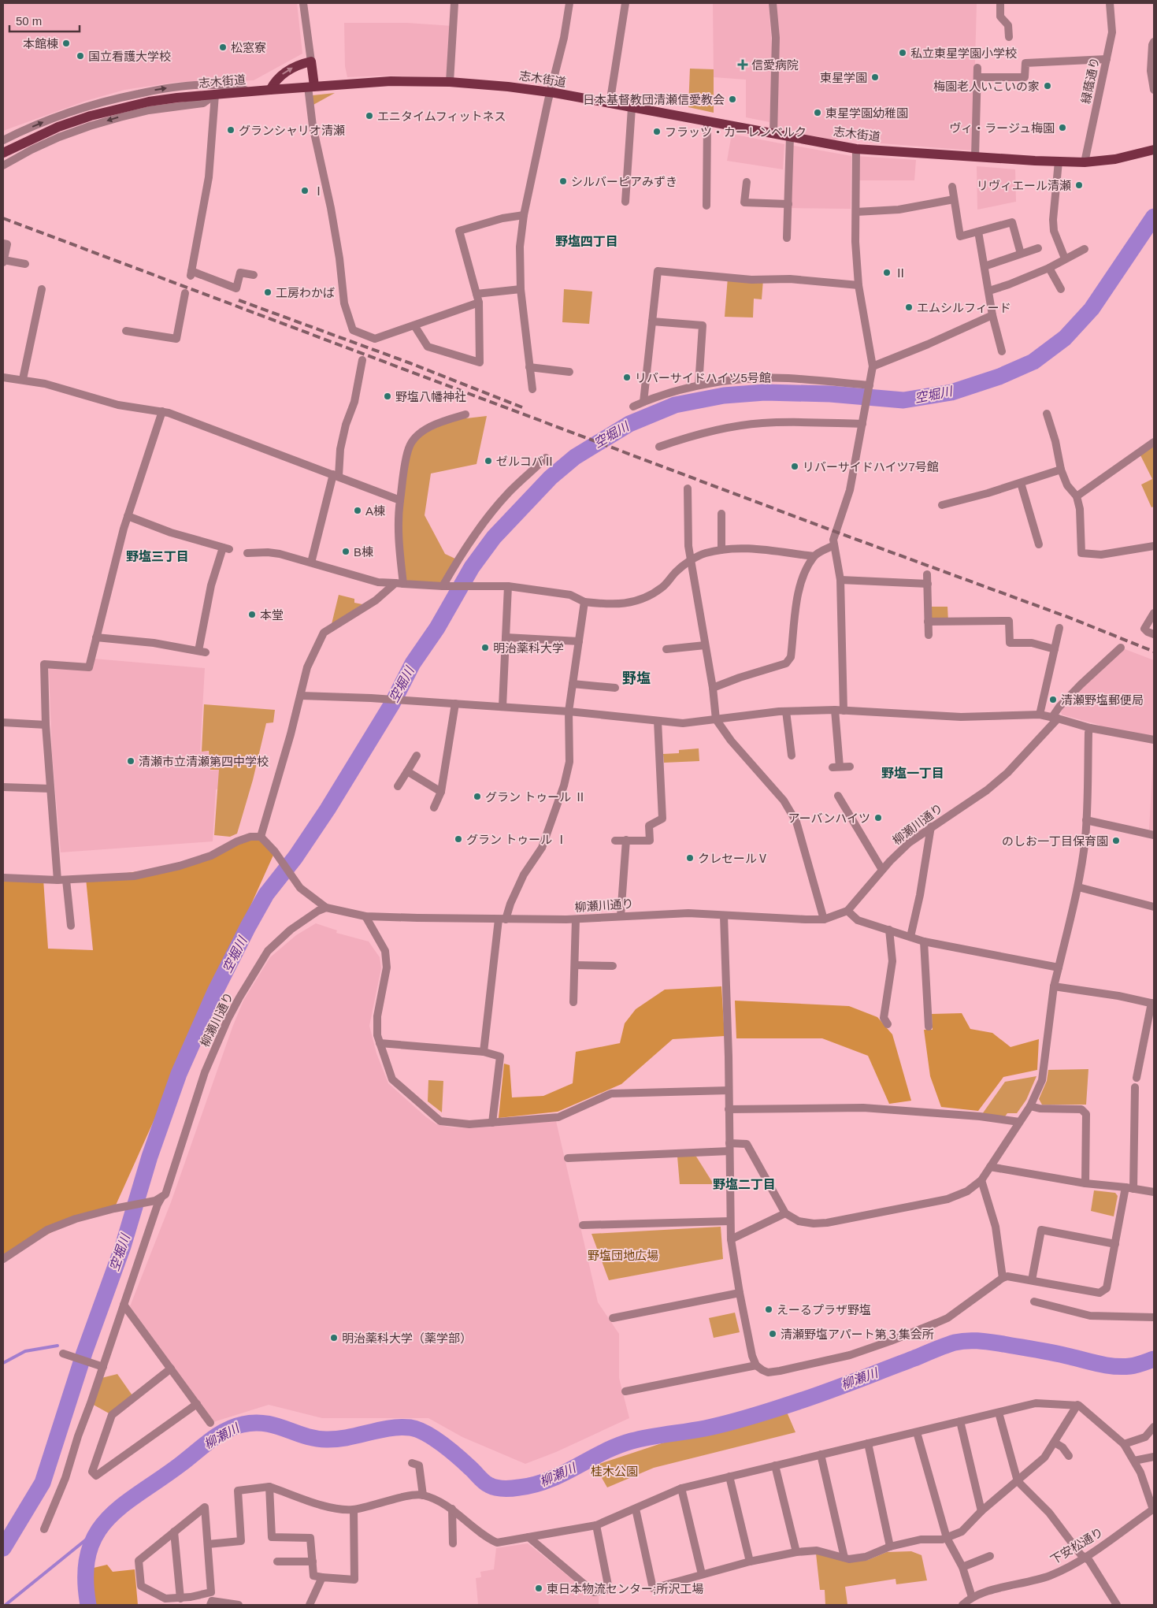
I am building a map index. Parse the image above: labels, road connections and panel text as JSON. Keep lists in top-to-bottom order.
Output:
{
  "streets": {
    "main road": ["志木街道"],
    "street": ["緑蔭通り", "柳瀬川通り", "下安松通り"]
  },
  "crossings": [
    ["志木街道", "緑蔭通り"]
  ],
  "districts": [
    "野塩四丁目",
    "野塩三丁目",
    "野塩",
    "野塩一丁目",
    "野塩二丁目"
  ],
  "water": ["空堀川", "柳瀬川"],
  "parks": ["野塩団地広場", "桂木公園"],
  "places": {
    "other": [
      "本館棟",
      "松窓寮",
      "私立東星学園小学校",
      "国立看護大学校",
      "東星学園",
      "梅園老人いこいの家",
      "日本基督教団清瀬信愛教会",
      "東星学園幼稚園",
      "エニタイムフィットネス",
      "ヴィ・ラージュ梅園",
      "グランシャリオ清瀬",
      "フラッツ・カーレンベルク",
      "シルバーピアみずき",
      "リヴィエール清瀬",
      "Ⅰ",
      "Ⅱ",
      "工房わかば",
      "エムシルフィード",
      "リバーサイドハイツ5号館",
      "野塩八幡神社",
      "ゼルコバⅡ",
      "リバーサイドハイツ7号館",
      "A棟",
      "B棟",
      "本堂",
      "明治薬科大学",
      "清瀬野塩郵便局",
      "清瀬市立清瀬第四中学校",
      "グラン トゥール Ⅱ",
      "アーバンハイツ",
      "グラン トゥール Ⅰ",
      "のしお一丁目保育園",
      "クレセールⅤ",
      "えーるプラザ野塩",
      "清瀬野塩アパート第３集会所",
      "明治薬科大学（薬学部）",
      "東日本物流センター;所沢工場"
    ],
    "health": ["信愛病院"]
  },
  "scale_bar": "50 m"
}
